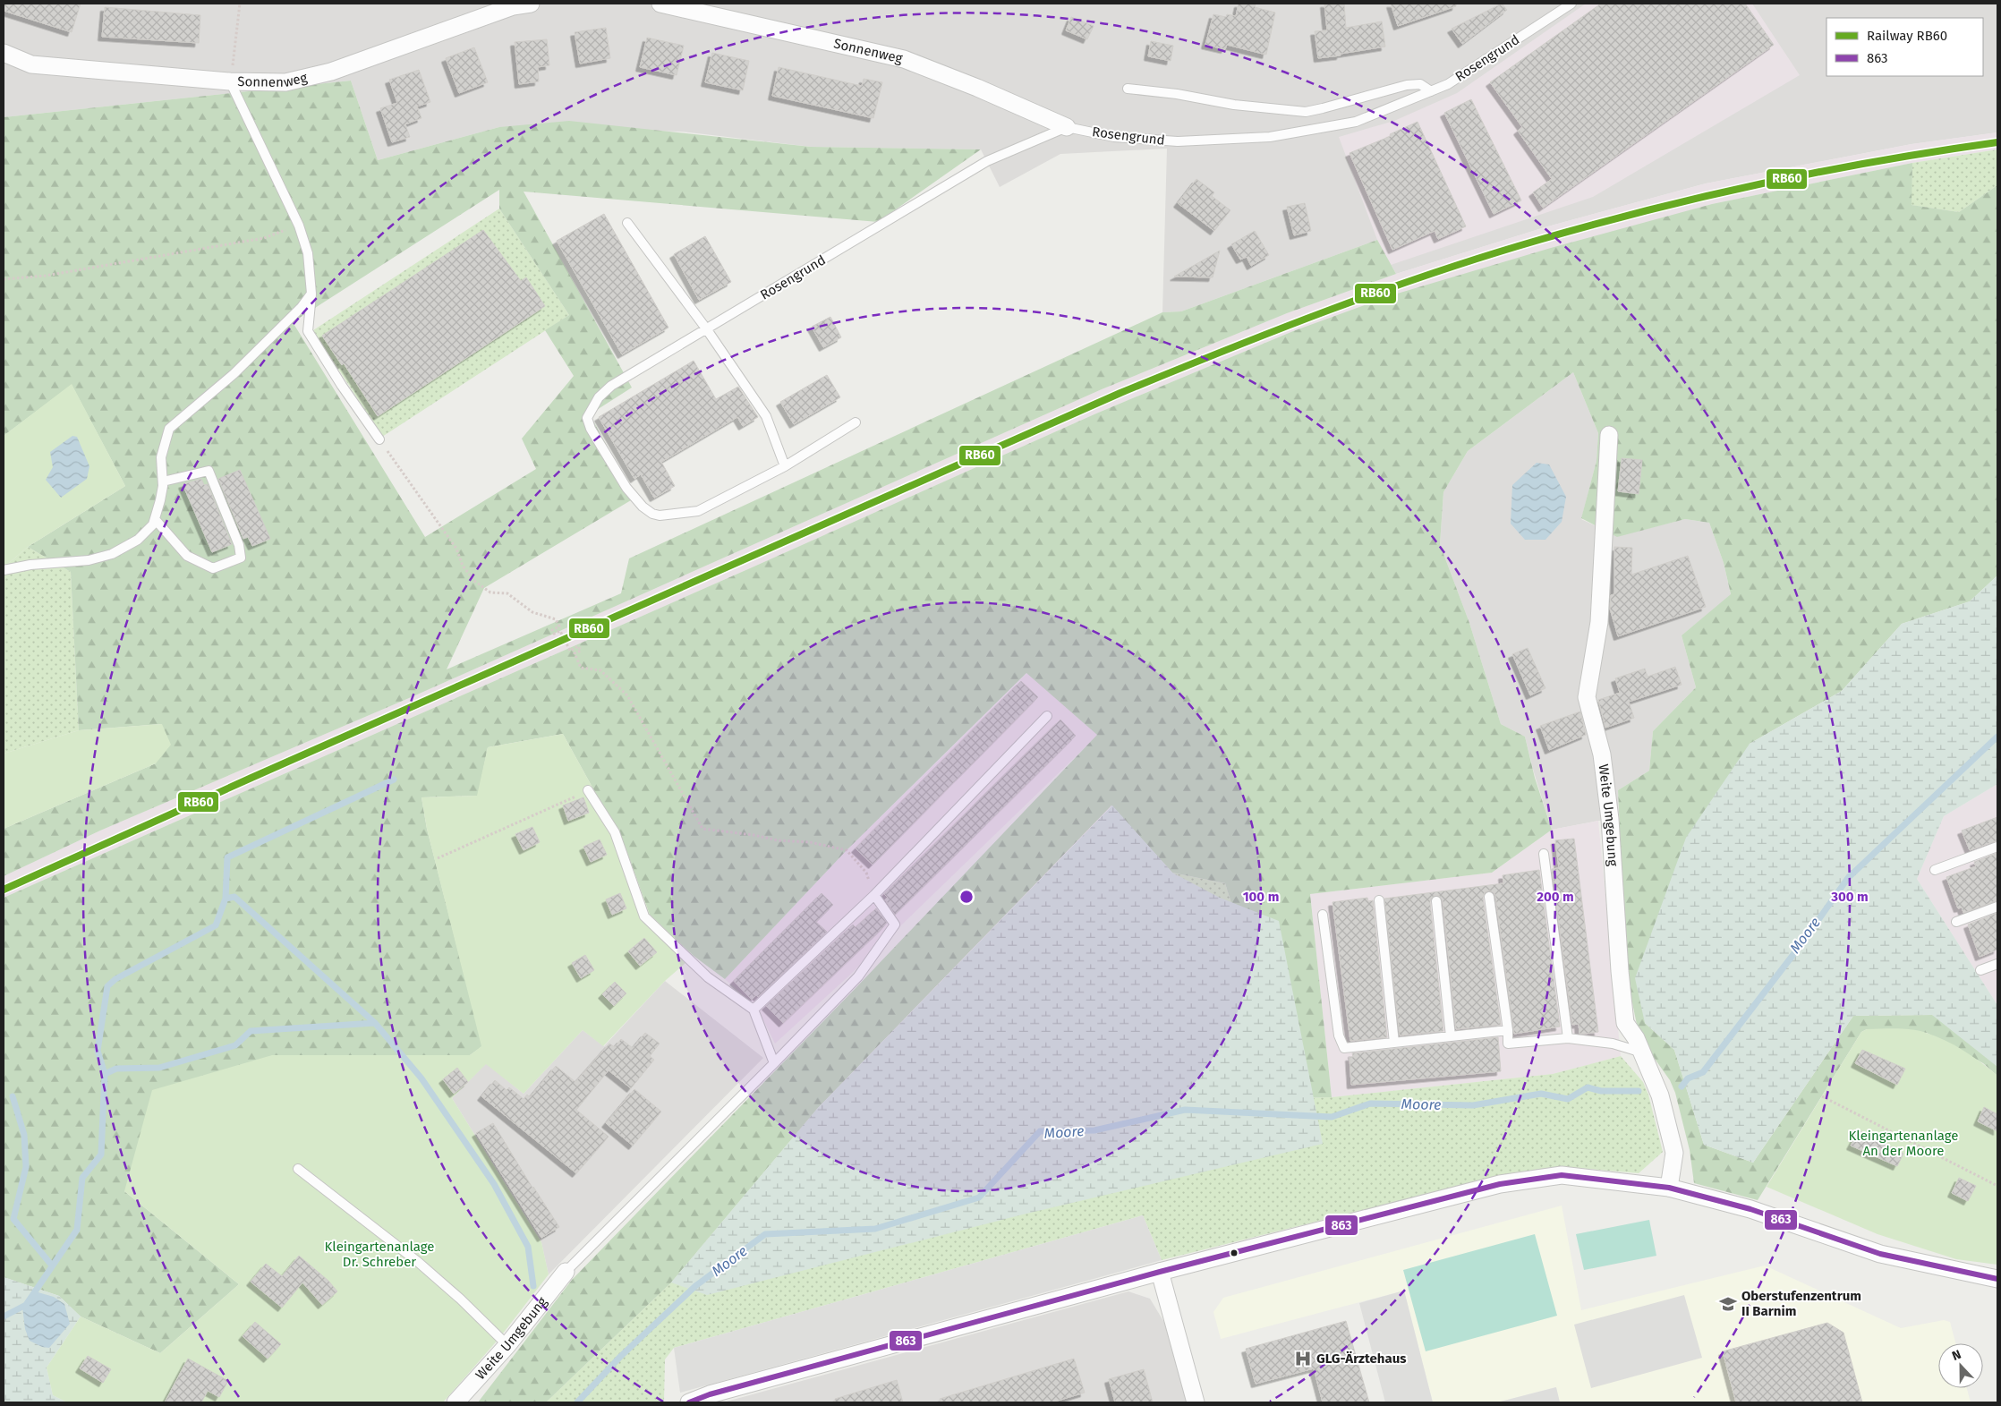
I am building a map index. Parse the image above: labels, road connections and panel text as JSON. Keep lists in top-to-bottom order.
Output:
{
  "streets": {
    "street": ["Sonnenweg", "Weite Umgebung"],
    "lane": ["Rosengrund"]
  },
  "crossings": [
    ["Sonnenweg", "Rosengrund"]
  ],
  "water": ["Moore"],
  "parks": ["Kleingartenanlage An der Moore", "Kleingartenanlage Dr. Schreber"],
  "places": {
    "school or university": ["Oberstufenzentrum II Barnim"],
    "hospital": ["GLG-Ärztehaus"]
  },
  "lines": ["rail line RB60", "transit line 863"],
  "legend": ["Railway RB60", "863"],
  "north": "top",
  "rings": ["100 m", "200 m", "300 m"]
}
